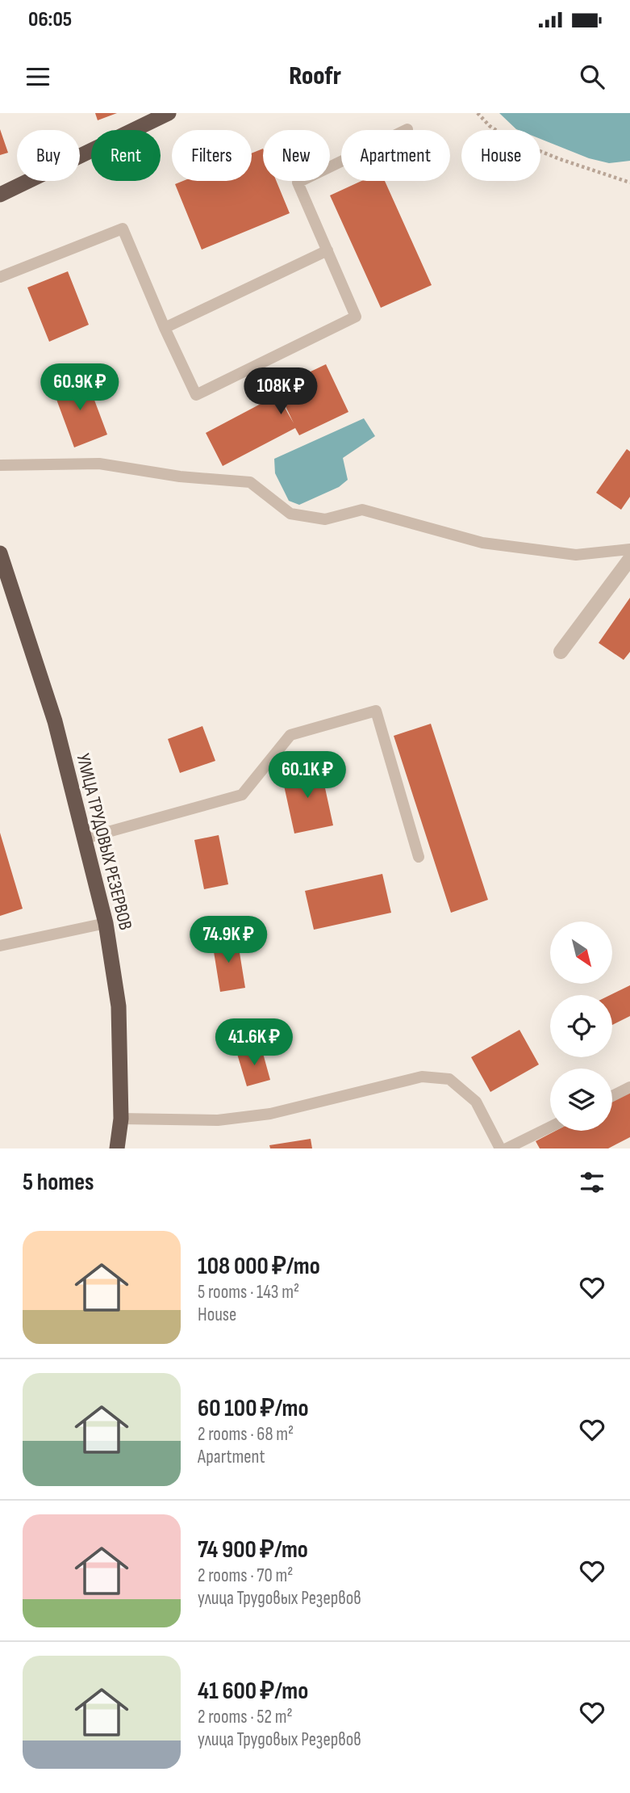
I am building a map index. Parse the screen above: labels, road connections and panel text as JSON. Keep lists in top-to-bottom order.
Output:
{
  "streets": {
    "highway": ["УЛИЦА ТРУДОВЫХ РЕЗЕРВОВ"]
  },
  "north": "bottom right",
  "page": {
    "status": "06:05",
    "header": "Roofr",
    "chip": [
      "Buy",
      "Rent",
      "Filters",
      "New",
      "Apartment",
      "House"
    ],
    "price": [
      "60.9K ₽",
      "108K ₽",
      "60.1K ₽",
      "74.9K ₽",
      "41.6K ₽"
    ],
    "heading": "5 homes",
    "list": [
      {
        "name": "108 000 ₽/mo",
        "note": "5 rooms · 143 m² · House"
      },
      {
        "name": "60 100 ₽/mo",
        "note": "2 rooms · 68 m² · Apartment"
      },
      {
        "name": "74 900 ₽/mo",
        "note": "2 rooms · 70 m² · улица Трудовых Резервов"
      },
      {
        "name": "41 600 ₽/mo",
        "note": "2 rooms · 52 m² · улица Трудовых Резервов"
      }
    ]
  }
}
